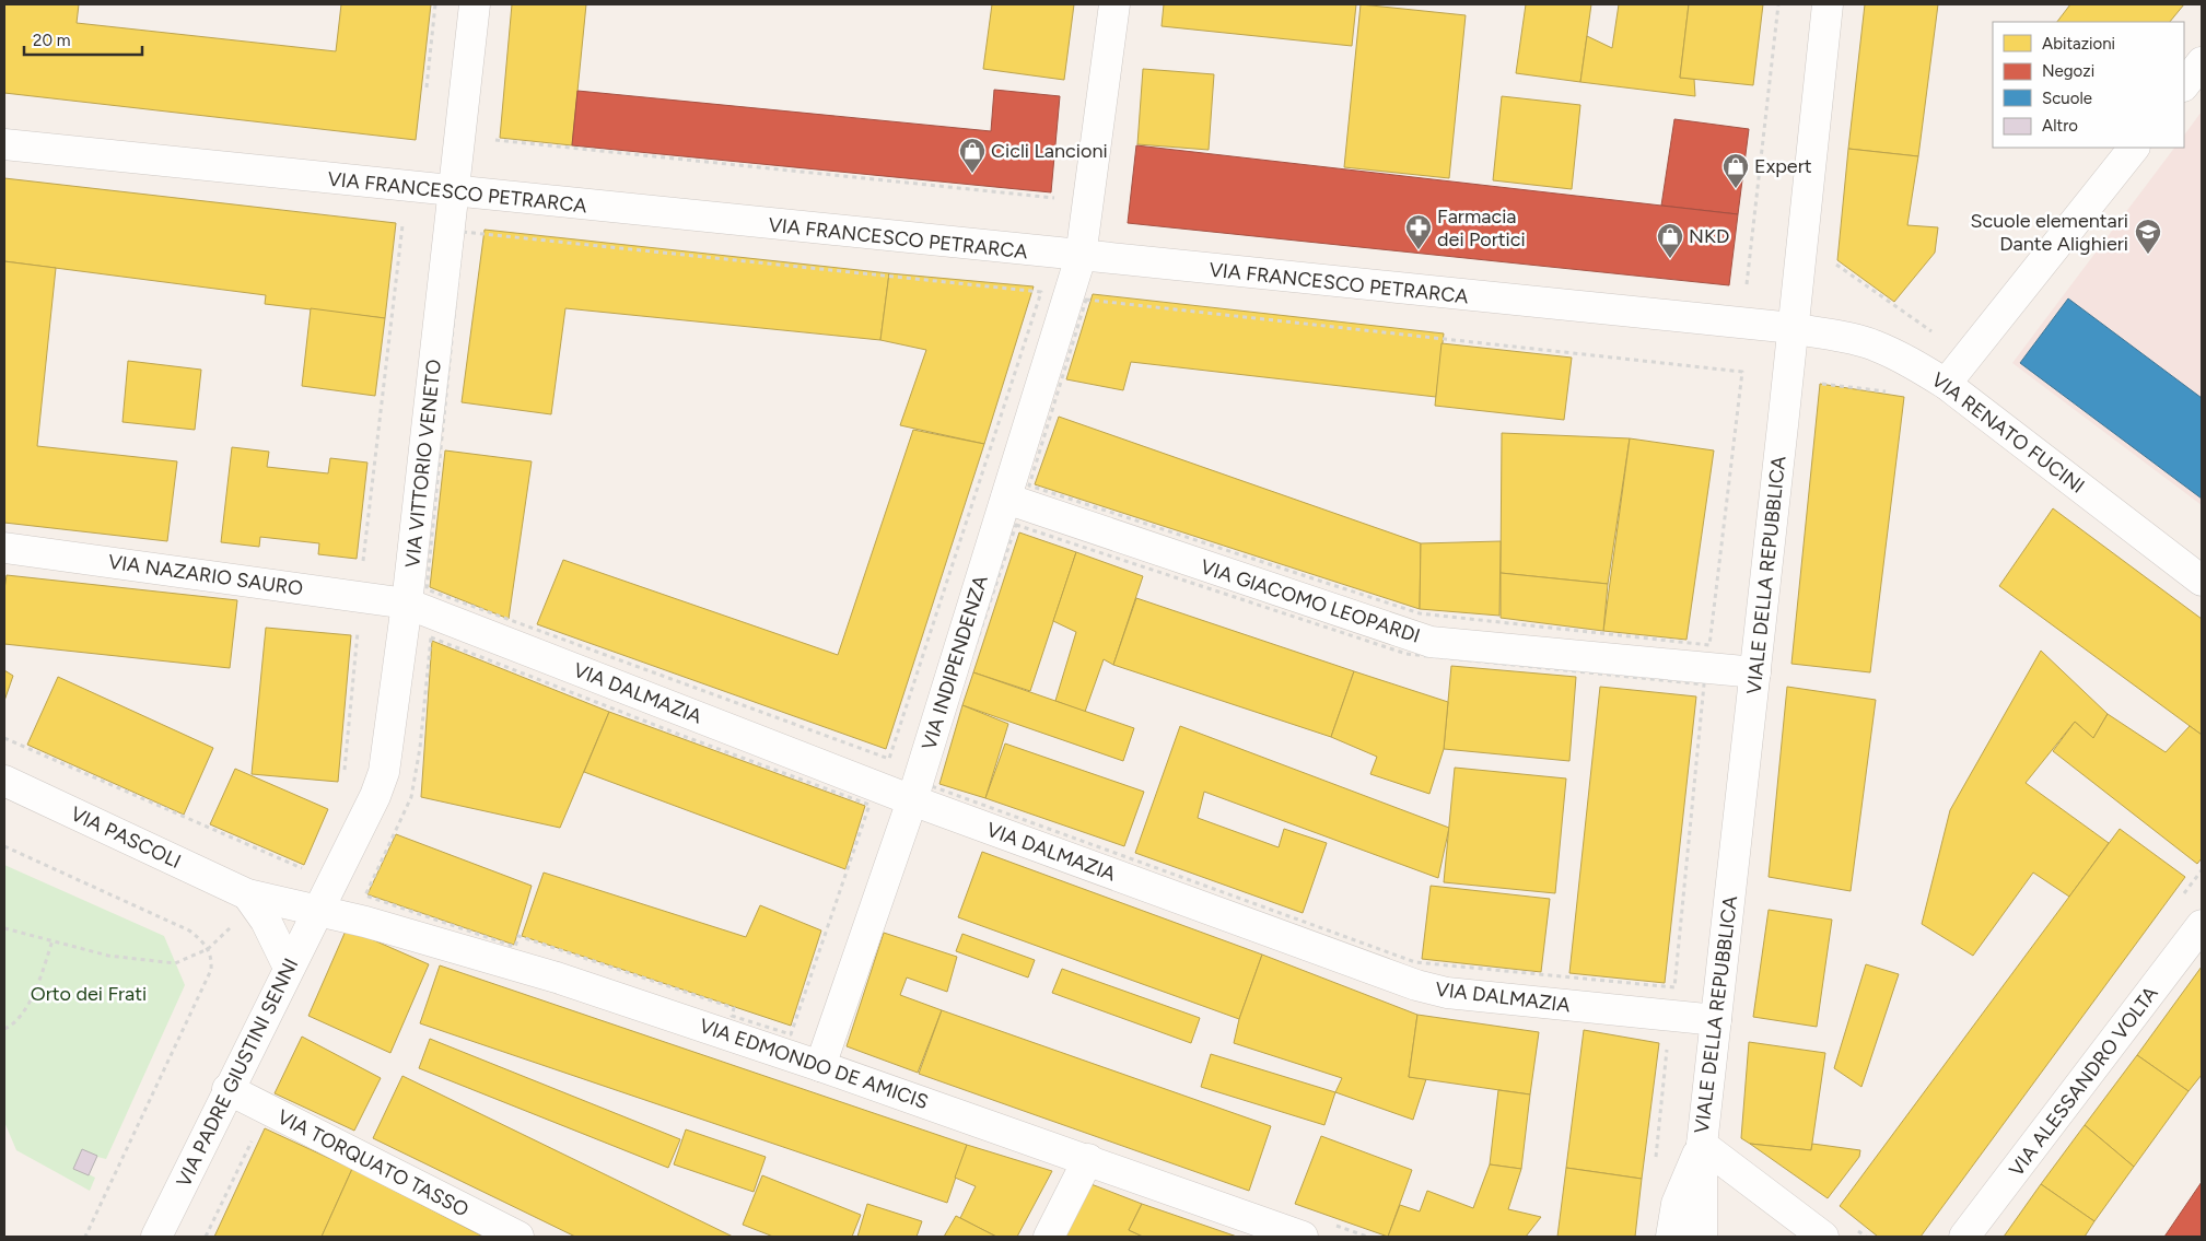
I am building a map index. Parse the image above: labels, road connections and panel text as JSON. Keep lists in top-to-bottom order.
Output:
{
  "streets": {
    "street": [
      "VIA FRANCESCO PETRARCA",
      "VIA RENATO FUCINI",
      "VIA VITTORIO VENETO",
      "VIA NAZARIO SAURO",
      "VIALE DELLA REPUBBLICA",
      "VIA GIACOMO LEOPARDI",
      "VIA INDIPENDENZA",
      "VIA DALMAZIA",
      "VIA PASCOLI",
      "VIA EDMONDO DE AMICIS",
      "VIA PADRE GIUSTINI SENNI",
      "VIA ALESSANDRO VOLTA",
      "VIA TORQUATO TASSO"
    ]
  },
  "crossings": [
    ["VIA FRANCESCO PETRARCA", "VIA RENATO FUCINI"],
    ["VIA FRANCESCO PETRARCA", "VIA VITTORIO VENETO"],
    ["VIA FRANCESCO PETRARCA", "VIALE DELLA REPUBBLICA"],
    ["VIA FRANCESCO PETRARCA", "VIA INDIPENDENZA"],
    ["VIA RENATO FUCINI", "VIALE DELLA REPUBBLICA"],
    ["VIA VITTORIO VENETO", "VIA NAZARIO SAURO"],
    ["VIA VITTORIO VENETO", "VIA DALMAZIA"],
    ["VIA VITTORIO VENETO", "VIA PASCOLI"],
    ["VIA VITTORIO VENETO", "VIA EDMONDO DE AMICIS"],
    ["VIA VITTORIO VENETO", "VIA PADRE GIUSTINI SENNI"],
    ["VIA NAZARIO SAURO", "VIA DALMAZIA"],
    ["VIALE DELLA REPUBBLICA", "VIA GIACOMO LEOPARDI"],
    ["VIALE DELLA REPUBBLICA", "VIA DALMAZIA"],
    ["VIA GIACOMO LEOPARDI", "VIA INDIPENDENZA"],
    ["VIA INDIPENDENZA", "VIA DALMAZIA"],
    ["VIA INDIPENDENZA", "VIA EDMONDO DE AMICIS"],
    ["VIA PASCOLI", "VIA EDMONDO DE AMICIS"],
    ["VIA PASCOLI", "VIA PADRE GIUSTINI SENNI"],
    ["VIA EDMONDO DE AMICIS", "VIA PADRE GIUSTINI SENNI"],
    ["VIA PADRE GIUSTINI SENNI", "VIA TORQUATO TASSO"]
  ],
  "parks": ["Orto dei Frati"],
  "places": {
    "shop": ["Cicli Lancioni", "Expert", "NKD"],
    "pharmacy": ["Farmacia dei Portici"],
    "school or university": ["Scuole elementari Dante Alighieri"]
  },
  "legend": [
    "Abitazioni",
    "Negozi",
    "Scuole",
    "Altro"
  ],
  "scale_bar": "20 m"
}
